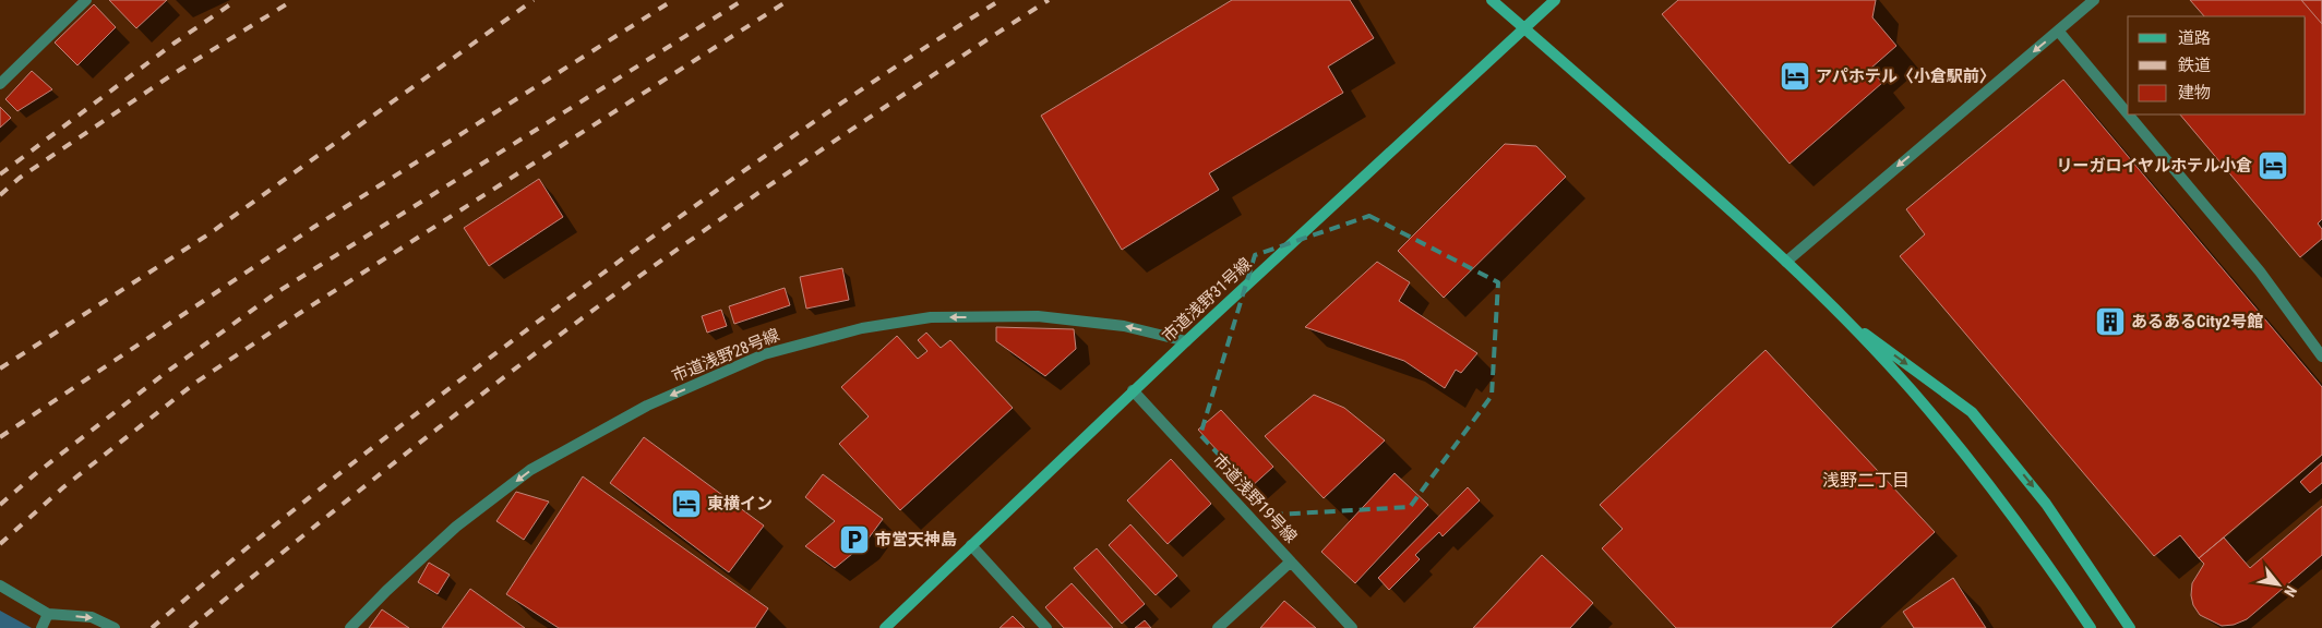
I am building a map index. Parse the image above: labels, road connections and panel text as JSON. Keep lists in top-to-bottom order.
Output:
{
  "streets": {
    "street": ["市道浅野31号線", "市道浅野28号線", "市道浅野19号線"]
  },
  "crossings": [
    ["市道浅野31号線", "市道浅野28号線"],
    ["市道浅野31号線", "市道浅野19号線"]
  ],
  "one_way": ["市道浅野28号線"],
  "districts": ["浅野二丁目"],
  "places": {
    "hotel": ["アパホテル〈小倉駅前〉", "リーガロイヤルホテル小倉", "東横イン"],
    "building": ["あるあるCity2号館"],
    "parking": ["市営天神島"]
  },
  "legend": ["道路", "鉄道", "建物"],
  "north": "bottom right"
}
